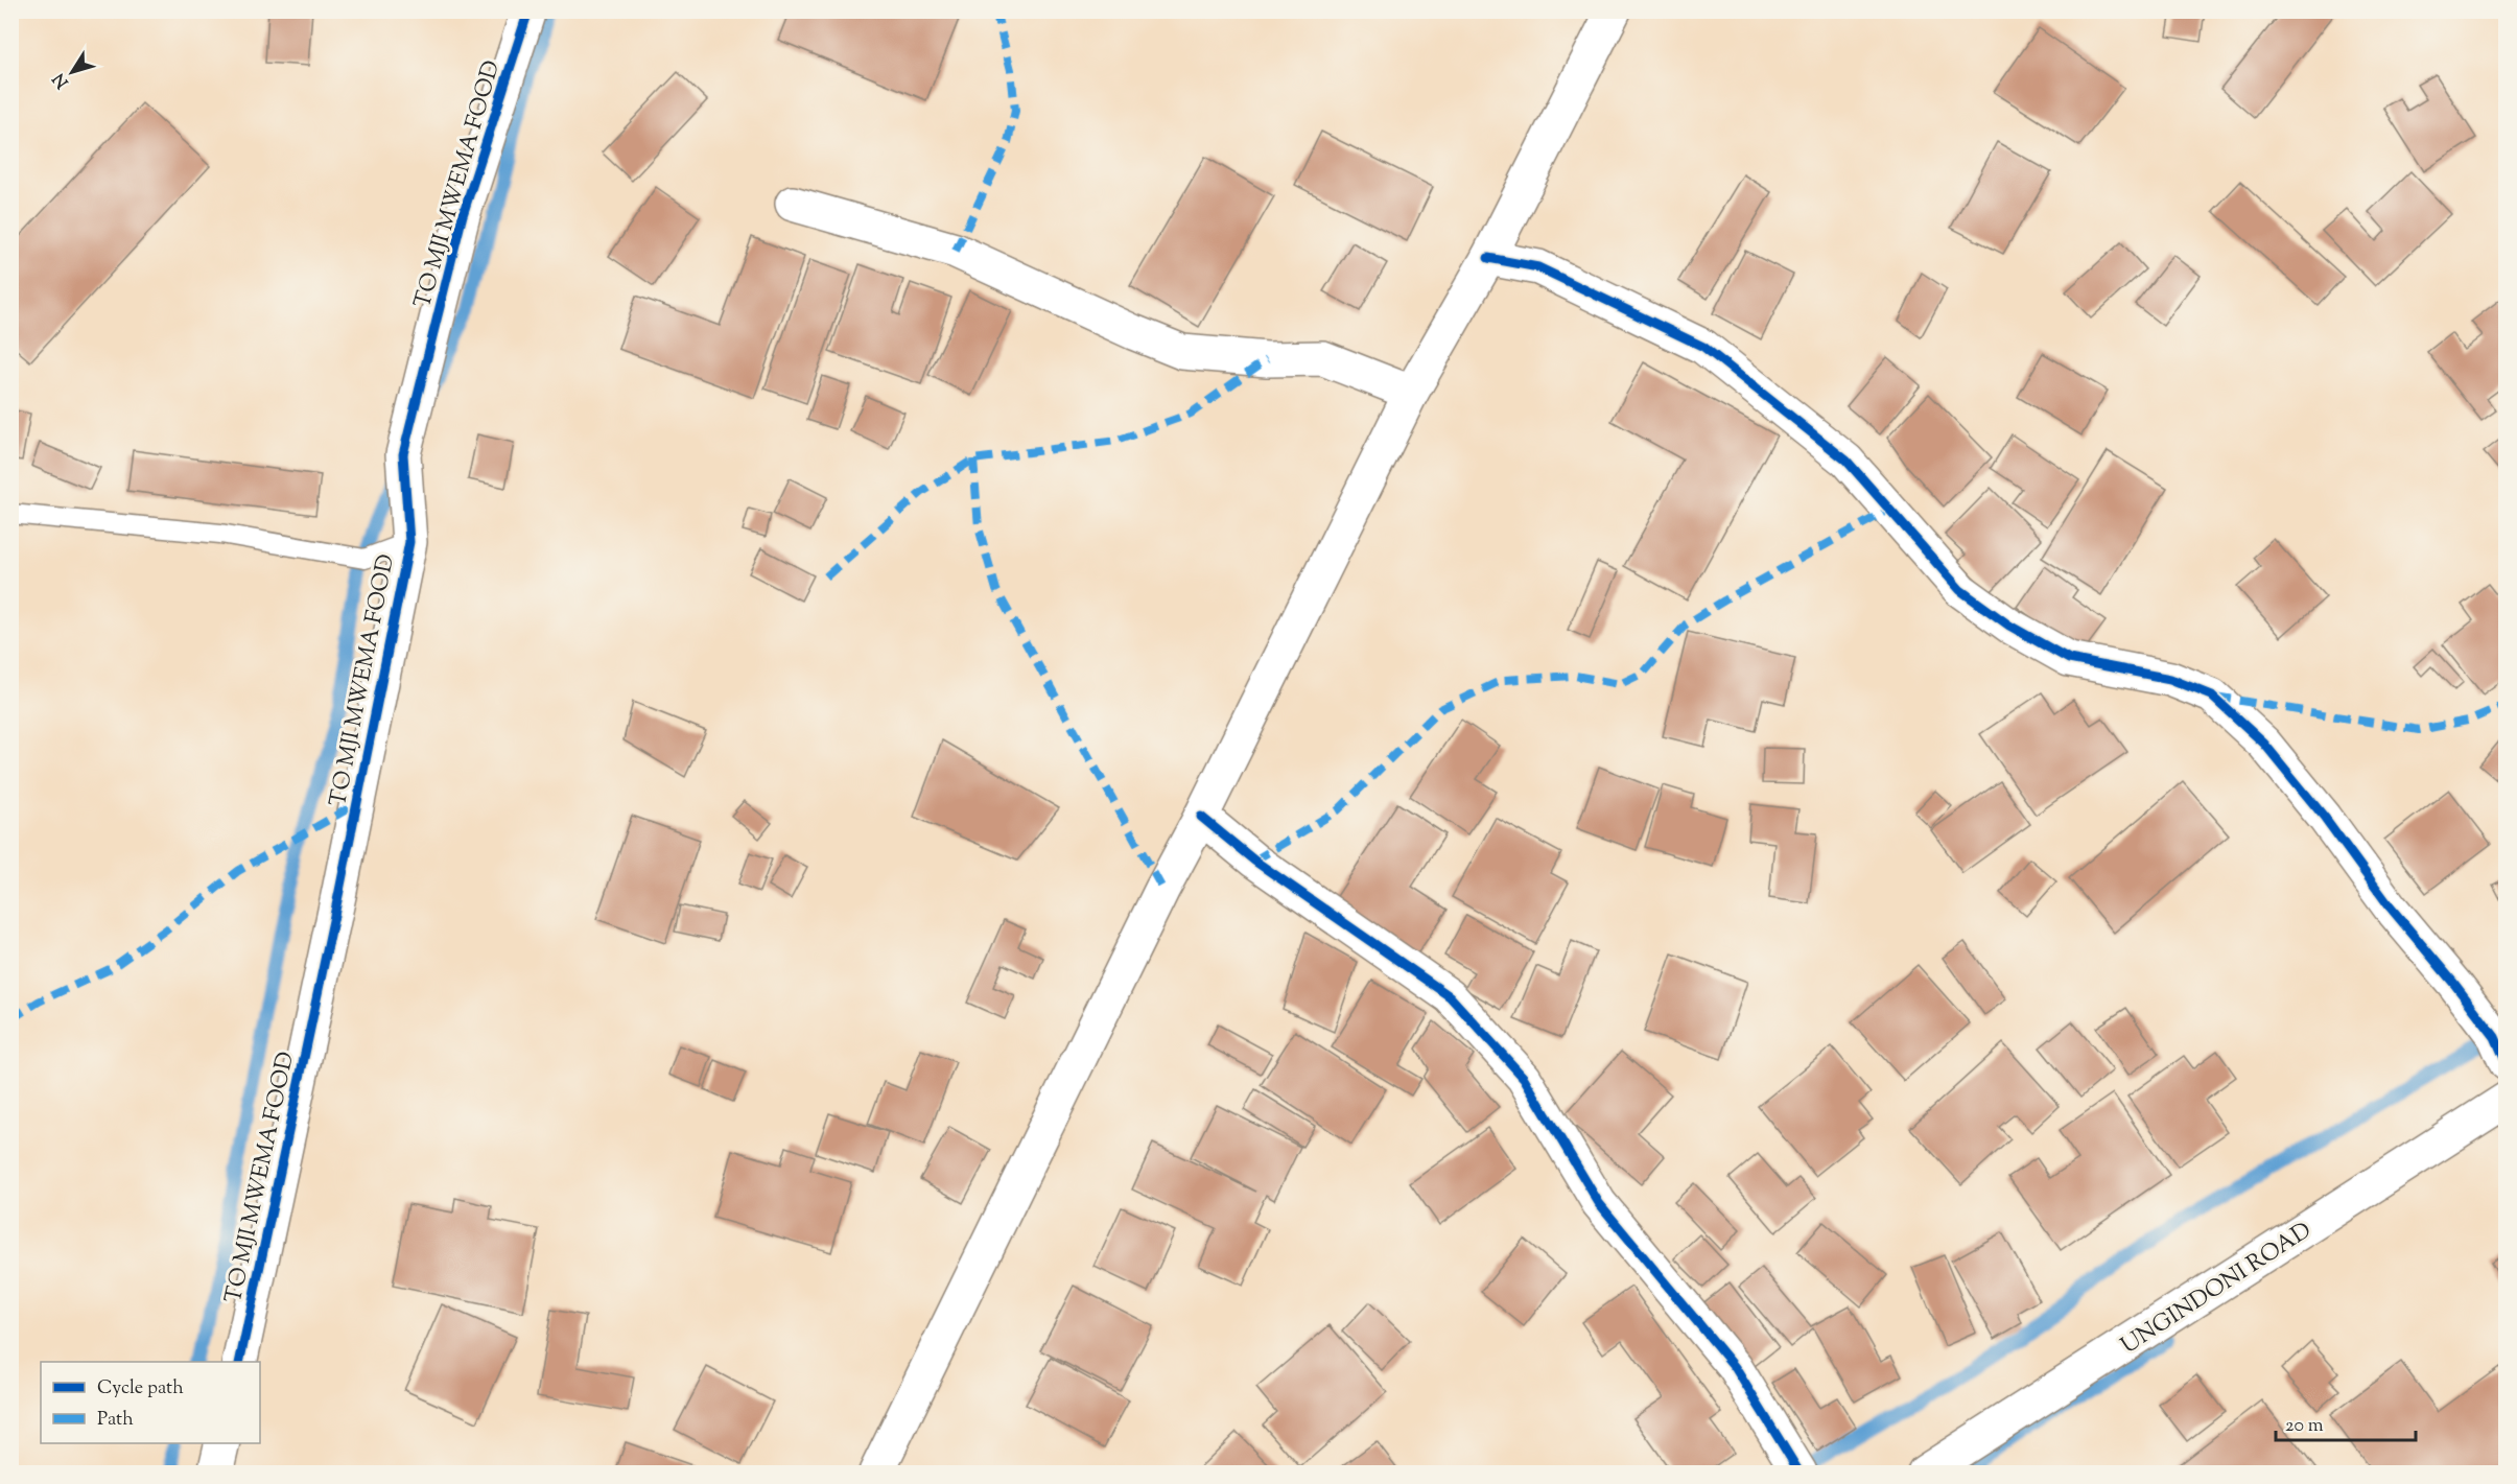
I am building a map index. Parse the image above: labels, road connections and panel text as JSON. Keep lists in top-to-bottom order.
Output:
{
  "streets": {
    "street": ["TO MJI MWEMA FOOD", "UNGINDONI ROAD"]
  },
  "legend": ["Cycle path", "Path"],
  "scale_bar": "20 m",
  "north": "bottom left"
}
